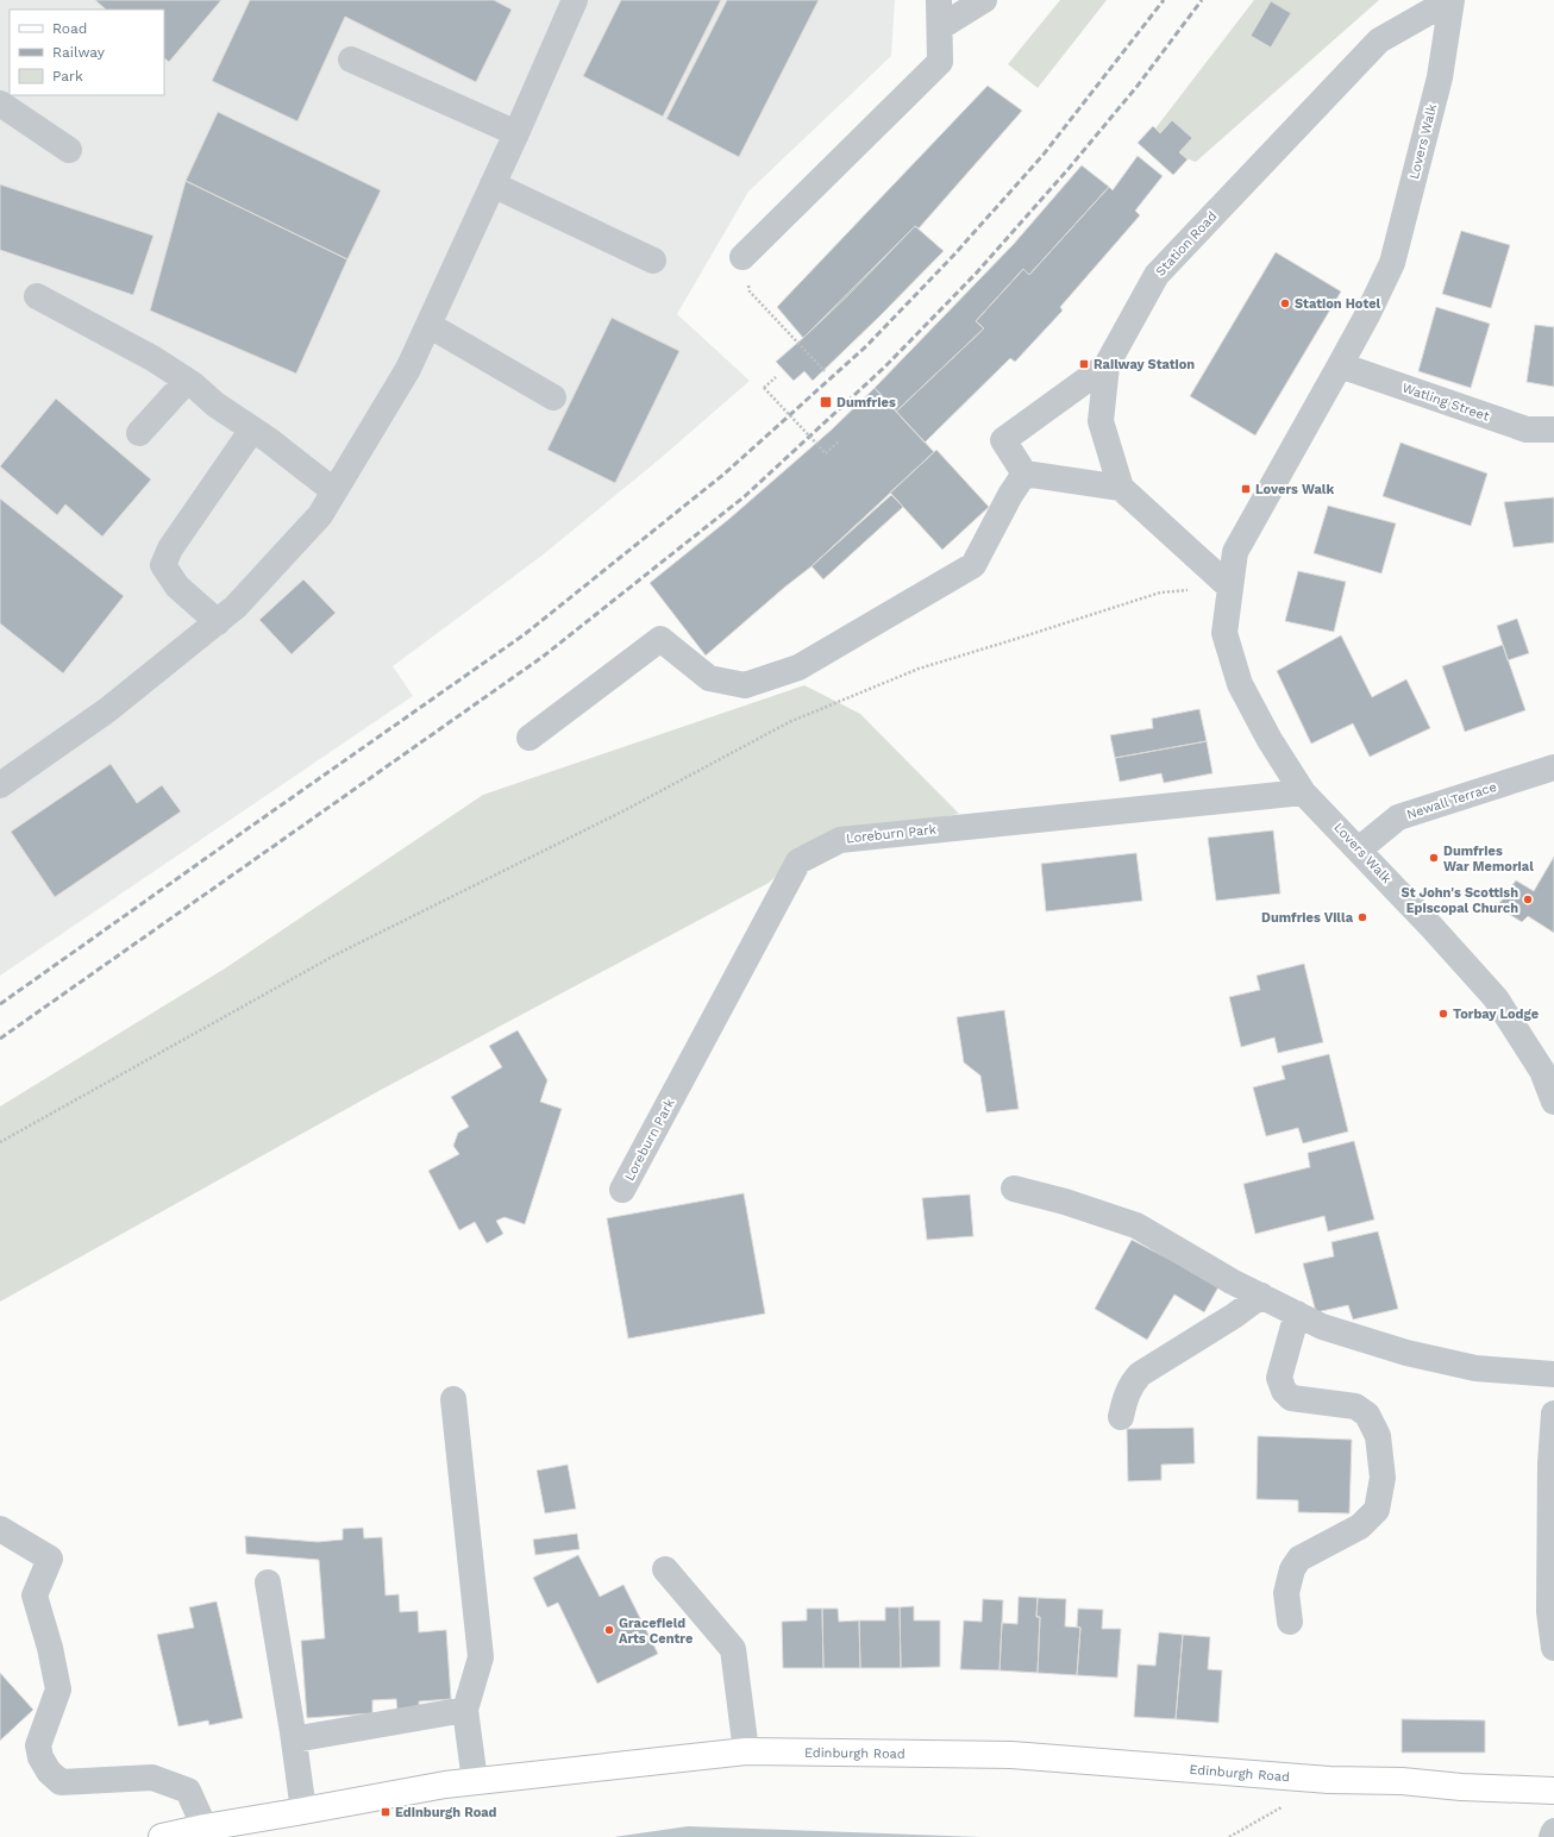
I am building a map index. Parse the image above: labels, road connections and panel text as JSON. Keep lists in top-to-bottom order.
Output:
{
  "streets": {
    "main road": ["Edinburgh Road"],
    "street": [
      "Lovers Walk",
      "Station Road",
      "Watling Street",
      "Newall Terrace",
      "Loreburn Park"
    ]
  },
  "crossings": [
    ["Lovers Walk", "Station Road"],
    ["Lovers Walk", "Watling Street"],
    ["Lovers Walk", "Newall Terrace"],
    ["Lovers Walk", "Loreburn Park"]
  ],
  "places": {
    "other": [
      "Station Hotel",
      "Dumfries War Memorial",
      "St John's Scottish Episcopal Church",
      "Dumfries Villa",
      "Torbay Lodge",
      "Gracefield Arts Centre"
    ],
    "transit": [
      "Railway Station",
      "Dumfries",
      "Lovers Walk",
      "Edinburgh Road"
    ]
  },
  "legend": ["Road", "Railway", "Park"]
}
